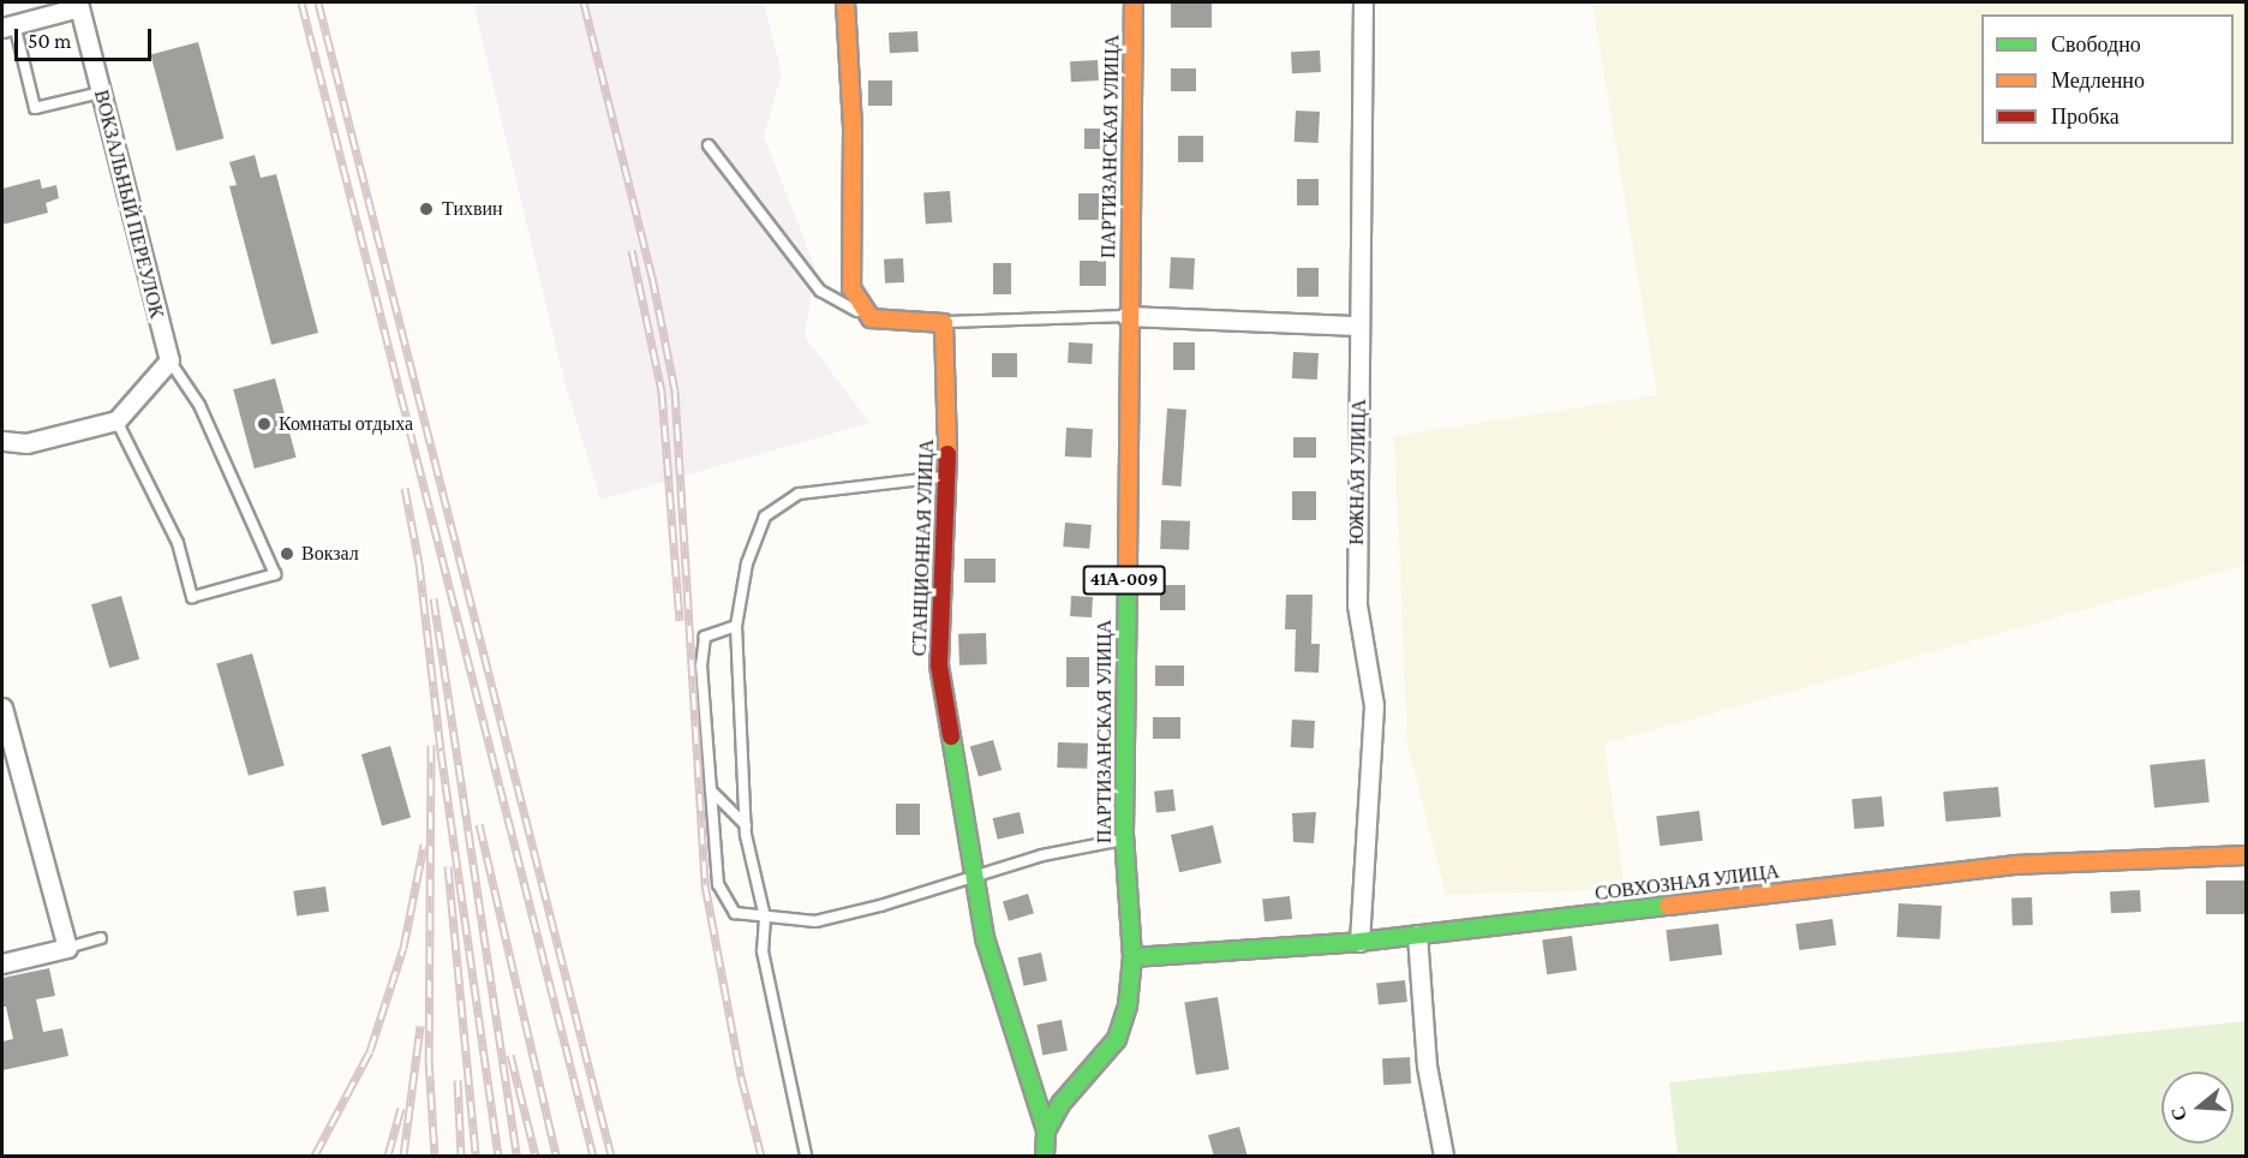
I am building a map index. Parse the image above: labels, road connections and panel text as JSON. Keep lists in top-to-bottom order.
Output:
{
  "streets": {
    "street": [
      "ПАРТИЗАНСКАЯ УЛИЦА",
      "ВОКЗАЛЬНЫЙ ПЕРЕУЛОК",
      "ЮЖНАЯ УЛИЦА",
      "СТАНЦИОННАЯ УЛИЦА",
      "41А-009",
      "СОВХОЗНАЯ УЛИЦА"
    ]
  },
  "crossings": [
    ["ПАРТИЗАНСКАЯ УЛИЦА", "СТАНЦИОННАЯ УЛИЦА"],
    ["ПАРТИЗАНСКАЯ УЛИЦА", "СОВХОЗНАЯ УЛИЦА"],
    ["ЮЖНАЯ УЛИЦА", "СОВХОЗНАЯ УЛИЦА"]
  ],
  "places": ["Тихвин", "Комнаты отдыха", "Вокзал"],
  "legend": ["Свободно", "Медленно", "Пробка"],
  "scale_bar": "50 m",
  "north": "left"
}
